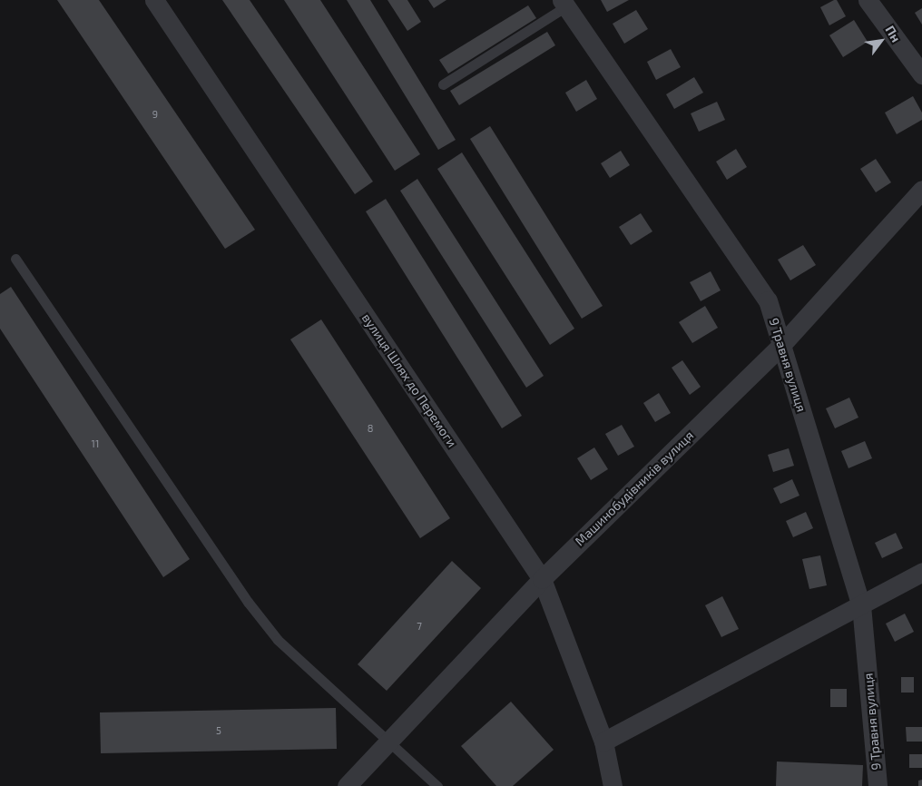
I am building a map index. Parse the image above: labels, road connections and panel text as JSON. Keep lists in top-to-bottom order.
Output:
{
  "streets": {
    "street": ["9 Травня вулиця", "вулиця Шлях до Перемоги", "Машинобудівників вулиця"]
  },
  "crossings": [
    ["9 Травня вулиця", "Машинобудівників вулиця"],
    ["вулиця Шлях до Перемоги", "Машинобудівників вулиця"]
  ],
  "house_numbers": [
    "9",
    "8",
    "11",
    "7",
    "5"
  ],
  "north": "top right"
}
